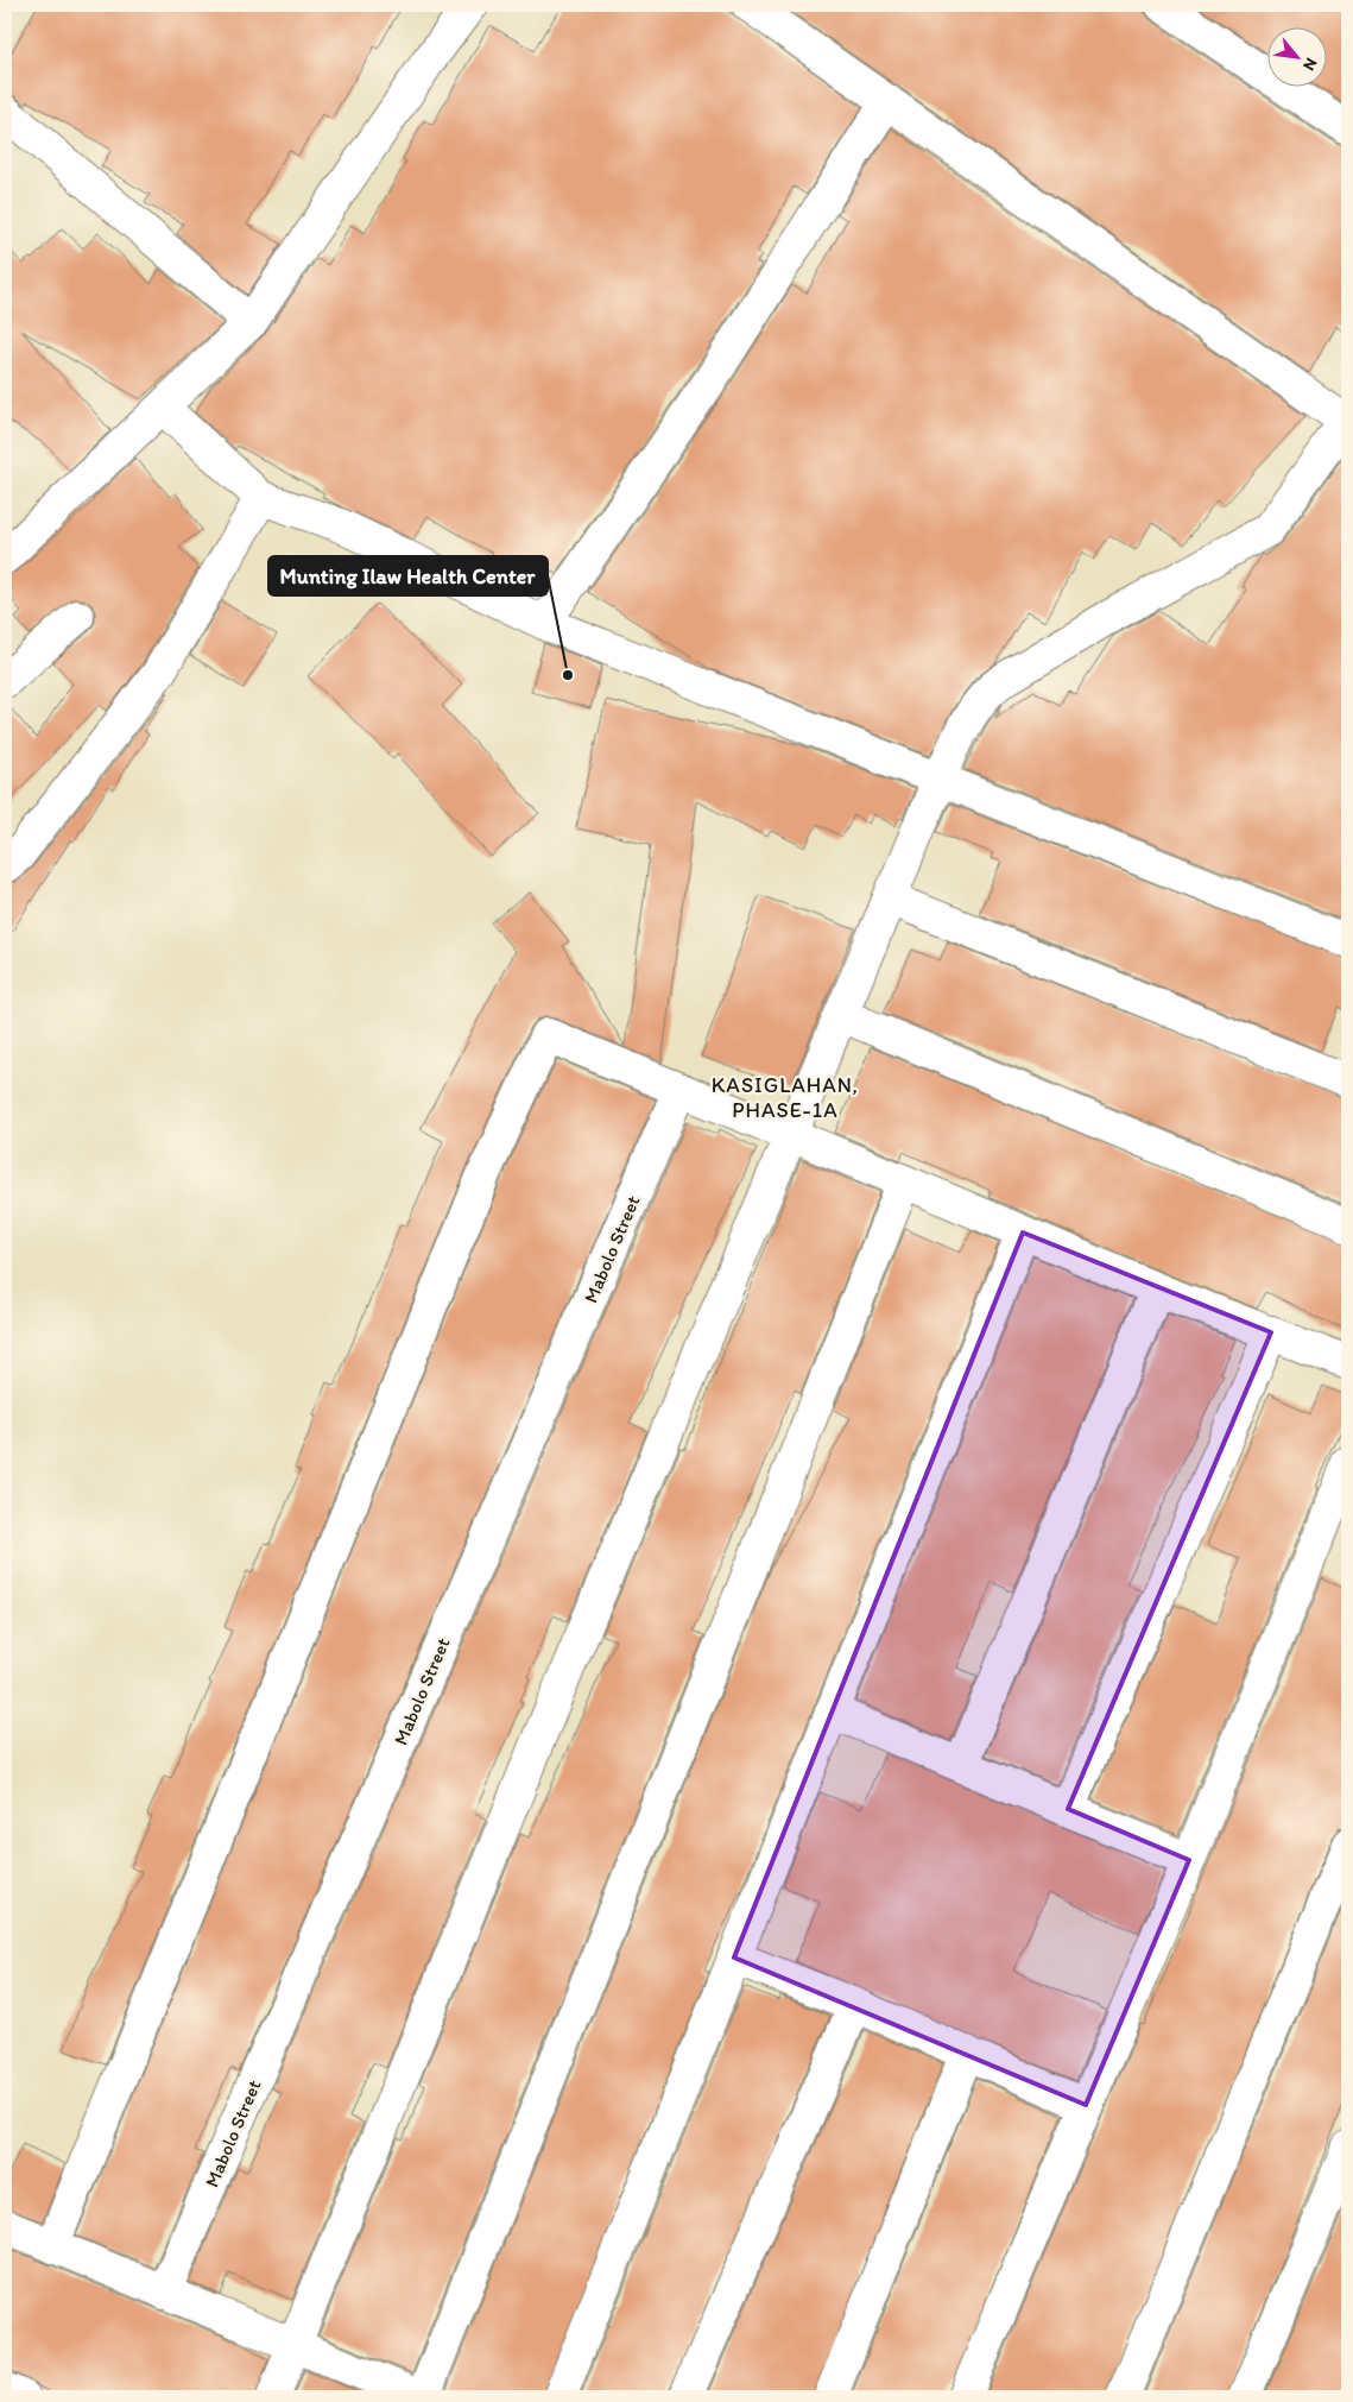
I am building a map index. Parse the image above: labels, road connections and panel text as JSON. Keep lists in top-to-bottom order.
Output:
{
  "streets": {
    "street": ["Mabolo Street"]
  },
  "districts": ["KASIGLAHAN, PHASE-1A"],
  "places": ["Munting Ilaw Health Center"],
  "north": "bottom right"
}
